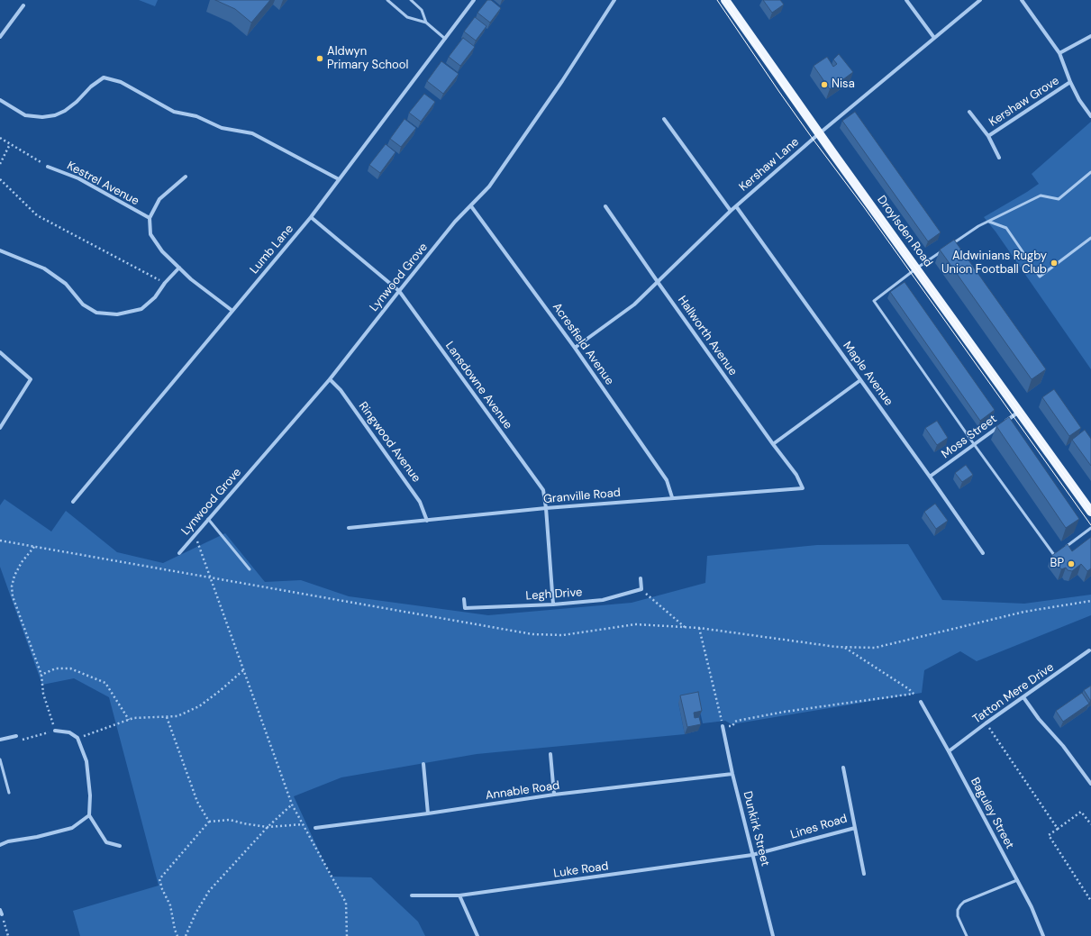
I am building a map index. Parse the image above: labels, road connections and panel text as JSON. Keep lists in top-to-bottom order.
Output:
{
  "streets": {
    "main road": ["Droylsden Road"],
    "street": [
      "Kershaw Grove",
      "Kershaw Lane",
      "Kestrel Avenue",
      "Lumb Lane",
      "Lynwood Grove",
      "Hallworth Avenue",
      "Acresfield Avenue",
      "Maple Avenue",
      "Lansdowne Avenue",
      "Moss Street",
      "Ringwood Avenue",
      "Granville Road",
      "Legh Drive",
      "Tatton Mere Drive",
      "Annable Road",
      "Baguley Street",
      "Lines Road",
      "Dunkirk Street",
      "Luke Road"
    ]
  },
  "crossings": [
    ["Kershaw Lane", "Droylsden Road"],
    ["Kershaw Lane", "Hallworth Avenue"],
    ["Kershaw Lane", "Acresfield Avenue"],
    ["Kershaw Lane", "Maple Avenue"],
    ["Droylsden Road", "Moss Street"],
    ["Lumb Lane", "Lansdowne Avenue"],
    ["Lynwood Grove", "Acresfield Avenue"],
    ["Lynwood Grove", "Lansdowne Avenue"],
    ["Lynwood Grove", "Ringwood Avenue"],
    ["Hallworth Avenue", "Granville Road"],
    ["Acresfield Avenue", "Granville Road"],
    ["Maple Avenue", "Moss Street"],
    ["Lansdowne Avenue", "Granville Road"],
    ["Lansdowne Avenue", "Legh Drive"],
    ["Ringwood Avenue", "Granville Road"],
    ["Tatton Mere Drive", "Baguley Street"],
    ["Annable Road", "Dunkirk Street"],
    ["Lines Road", "Dunkirk Street"],
    ["Lines Road", "Luke Road"],
    ["Dunkirk Street", "Luke Road"]
  ],
  "places": [
    "Aldwyn Primary School",
    "Nisa",
    "Aldwinians Rugby Union Football Club",
    "BP"
  ]
}
